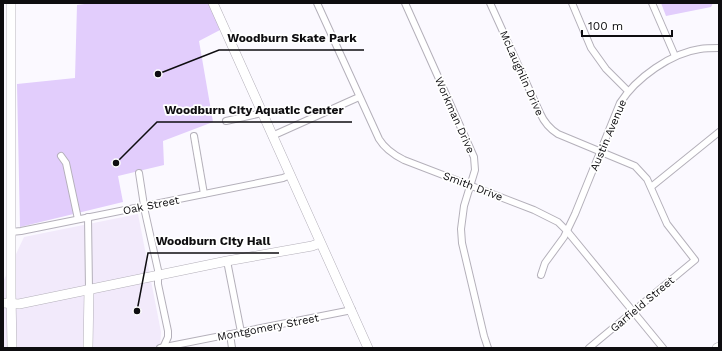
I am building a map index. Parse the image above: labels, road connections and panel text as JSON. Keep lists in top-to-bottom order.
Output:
{
  "streets": {
    "street": [
      "McLaughlin Drive",
      "Workman Drive",
      "Austin Avenue",
      "Smith Drive",
      "Oak Street",
      "Garfield Street",
      "Montgomery Street"
    ]
  },
  "crossings": [
    ["McLaughlin Drive", "Austin Avenue"],
    ["McLaughlin Drive", "Garfield Street"],
    ["Workman Drive", "Smith Drive"],
    ["Austin Avenue", "Smith Drive"],
    ["Smith Drive", "Garfield Street"]
  ],
  "places": ["Woodburn Skate Park", "Woodburn City Aquatic Center", "Woodburn City Hall"],
  "scale_bar": "100 m"
}
